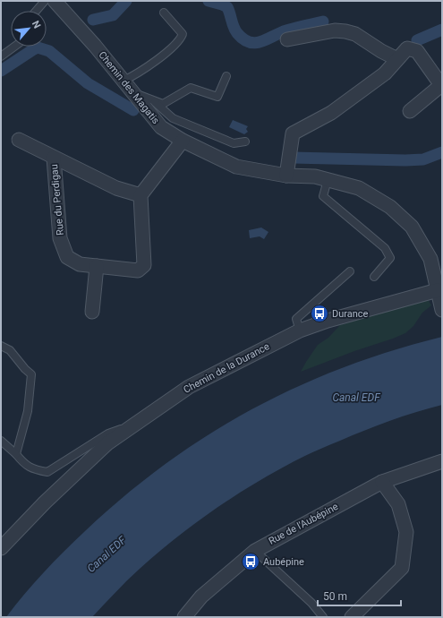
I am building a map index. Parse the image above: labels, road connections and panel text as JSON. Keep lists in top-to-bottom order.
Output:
{
  "streets": {
    "street": [
      "Chemin des Magatis",
      "Rue du Perdigau",
      "Chemin de la Durance",
      "Rue de l'Aubépine"
    ]
  },
  "crossings": [
    ["Chemin des Magatis", "Chemin de la Durance"]
  ],
  "water": ["Canal EDF"],
  "places": {
    "bus stop": ["Durance", "Aubépine"]
  },
  "scale_bar": "50 m",
  "north": "top right"
}
